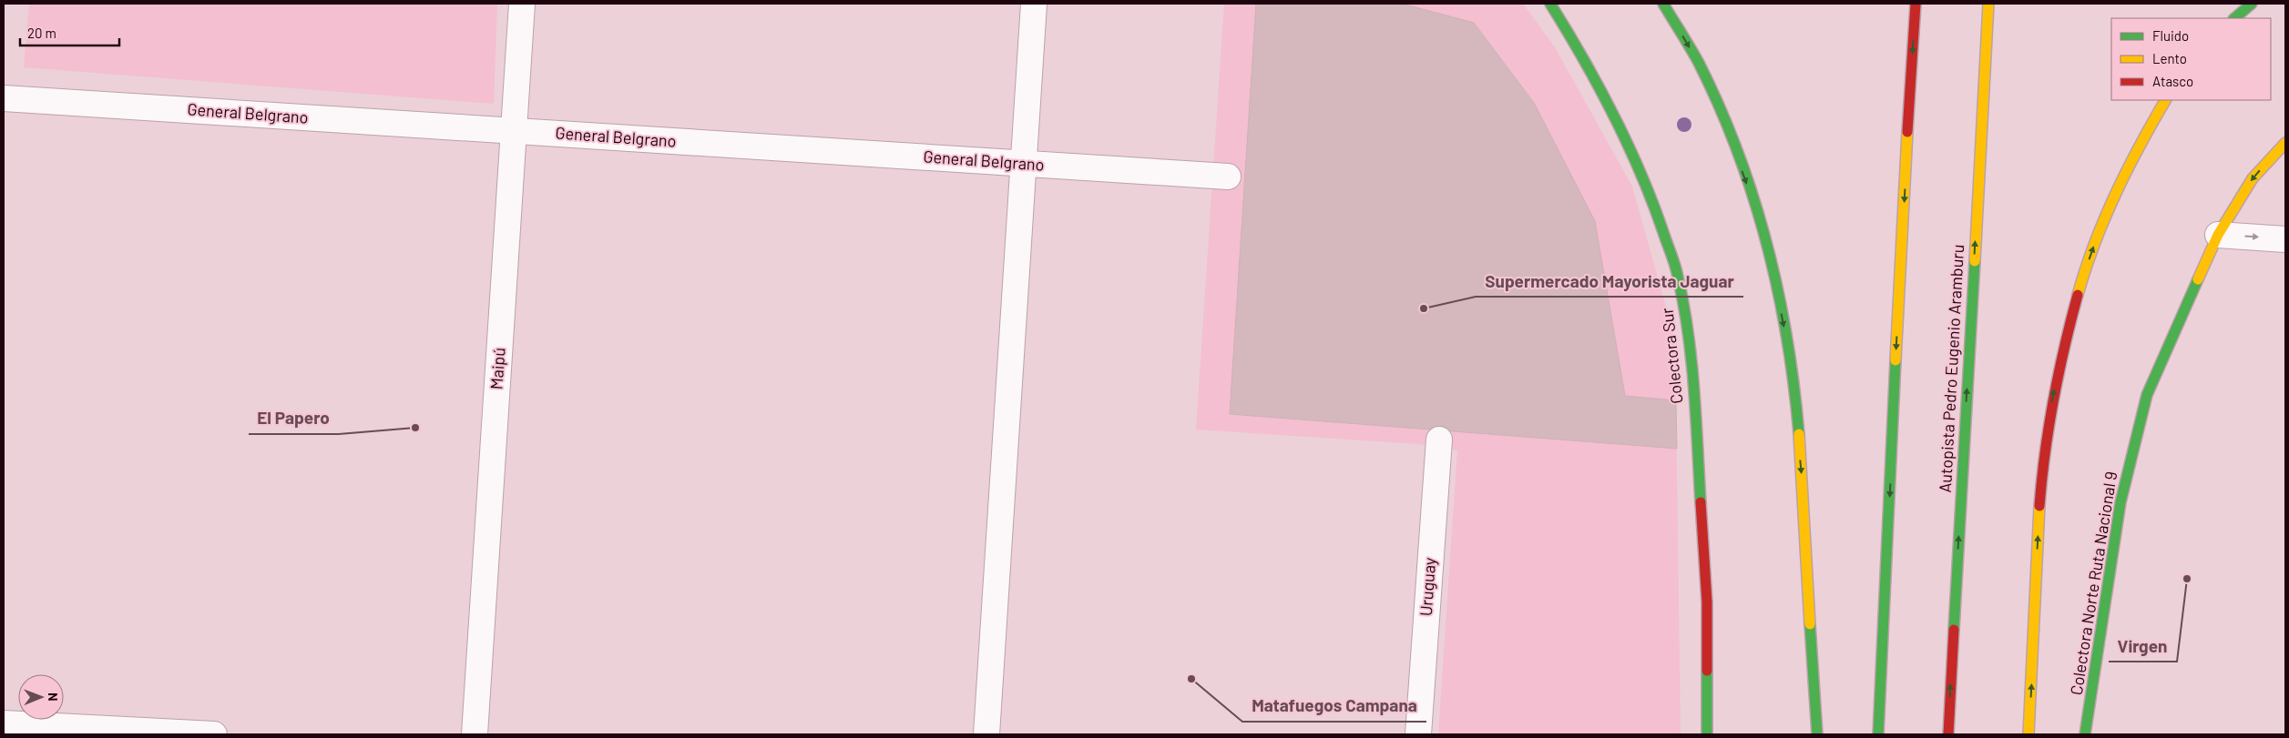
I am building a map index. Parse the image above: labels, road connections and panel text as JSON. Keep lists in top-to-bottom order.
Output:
{
  "streets": {
    "main road": ["Colectora Sur", "Autopista Pedro Eugenio Aramburu", "Colectora Norte Ruta Nacional 9"],
    "street": ["General Belgrano", "Maipú", "Uruguay"]
  },
  "crossings": [
    ["General Belgrano", "Maipú"]
  ],
  "places": [
    "Supermercado Mayorista Jaguar",
    "El Papero",
    "Virgen",
    "Matafuegos Campana"
  ],
  "legend": ["Fluido", "Lento", "Atasco"],
  "scale_bar": "20 m",
  "north": "right"
}
